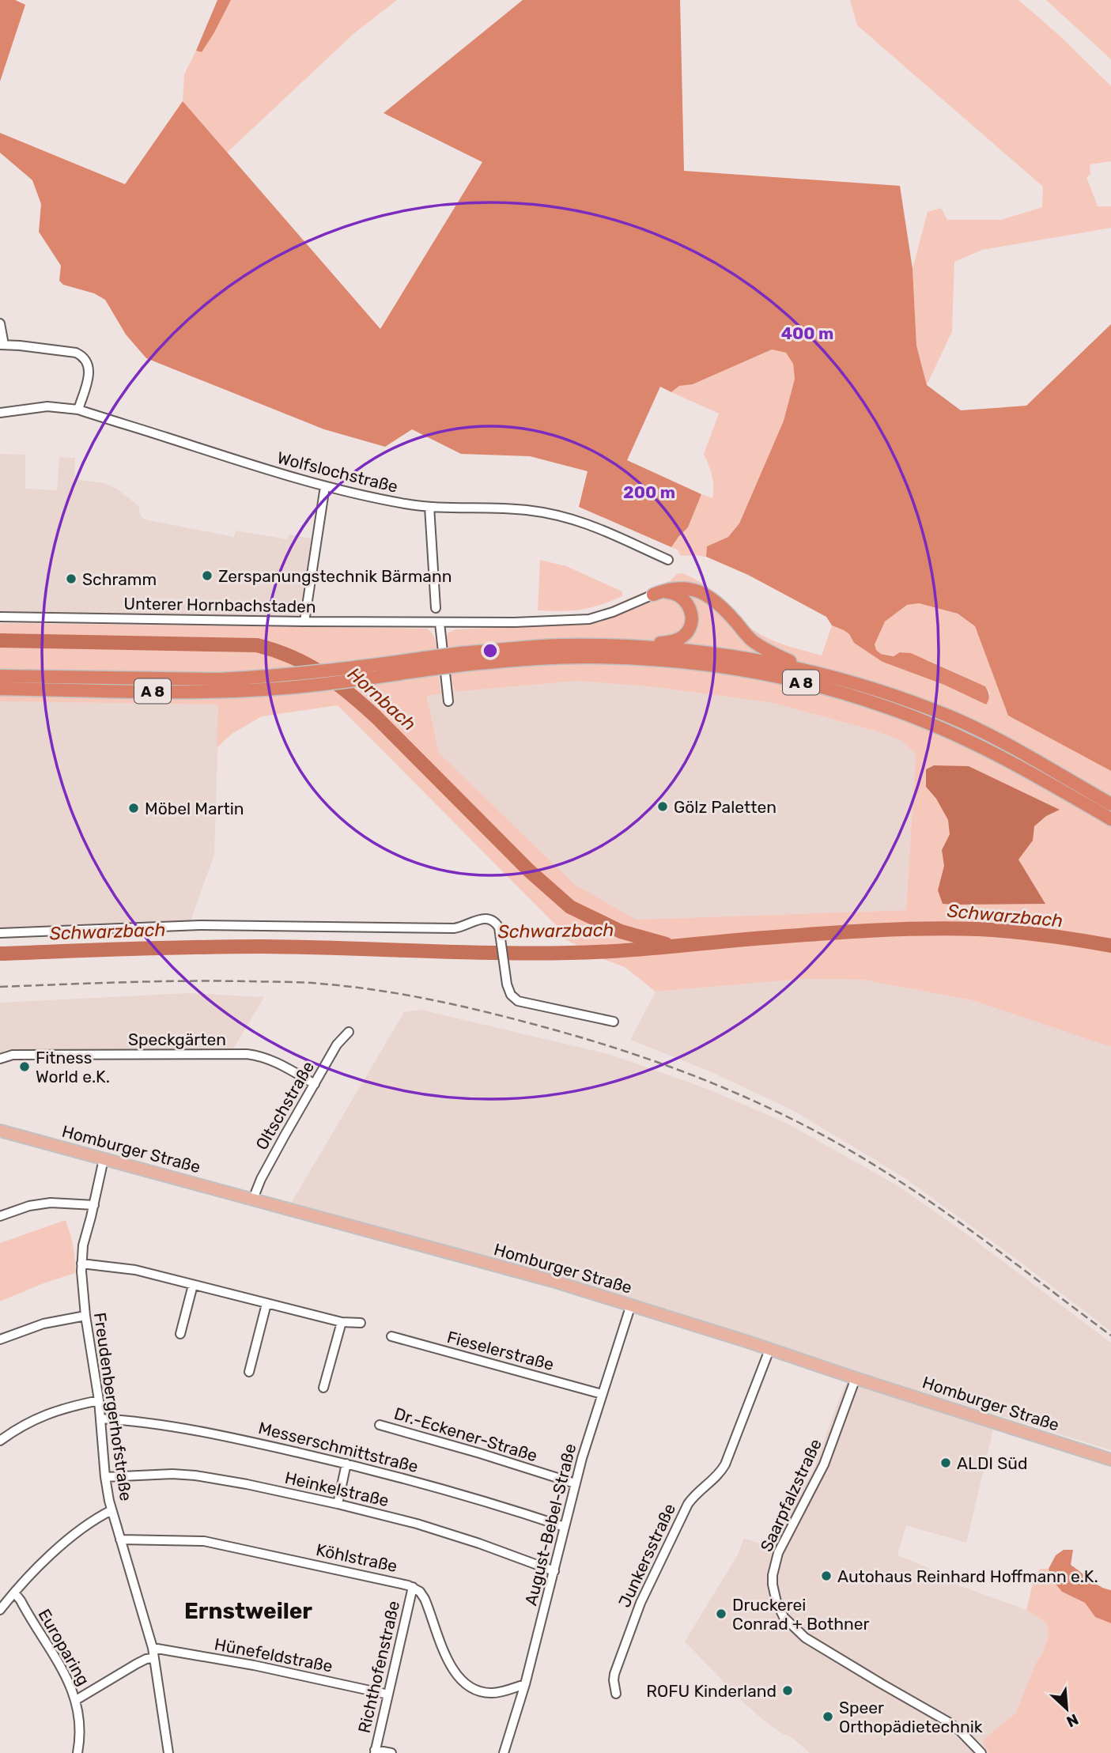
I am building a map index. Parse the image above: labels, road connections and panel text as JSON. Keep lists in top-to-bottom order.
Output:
{
  "streets": {
    "highway": ["A 8"],
    "main road": ["Homburger Straße"],
    "street": [
      "Wolfslochstraße",
      "Unterer Hornbachstaden",
      "Speckgärten",
      "Oltschstraße",
      "Fieselerstraße",
      "Freudenbergerhofstraße",
      "Dr.-Eckener-Straße",
      "Messerschmittstraße",
      "Heinkelstraße",
      "Saarpfalzstraße",
      "August-Bebel-Straße",
      "Junkersstraße",
      "Köhlstraße",
      "Europaring",
      "Hünefeldstraße",
      "Richthofenstraße"
    ]
  },
  "crossings": [
    ["Speckgärten", "Oltschstraße"],
    ["Oltschstraße", "Homburger Straße"],
    ["Homburger Straße", "Freudenbergerhofstraße"],
    ["Homburger Straße", "Saarpfalzstraße"],
    ["Homburger Straße", "August-Bebel-Straße"],
    ["Homburger Straße", "Junkersstraße"],
    ["Fieselerstraße", "August-Bebel-Straße"],
    ["Freudenbergerhofstraße", "Messerschmittstraße"],
    ["Freudenbergerhofstraße", "Heinkelstraße"],
    ["Freudenbergerhofstraße", "Köhlstraße"],
    ["Freudenbergerhofstraße", "Hünefeldstraße"],
    ["Dr.-Eckener-Straße", "August-Bebel-Straße"],
    ["Messerschmittstraße", "August-Bebel-Straße"],
    ["Heinkelstraße", "August-Bebel-Straße"],
    ["August-Bebel-Straße", "Köhlstraße"],
    ["Köhlstraße", "Richthofenstraße"],
    ["Hünefeldstraße", "Richthofenstraße"]
  ],
  "districts": ["Ernstweiler"],
  "water": ["Hornbach", "Schwarzbach"],
  "places": [
    "Zerspanungstechnik Bärmann",
    "Schramm",
    "Gölz Paletten",
    "Möbel Martin",
    "Fitness World e.K.",
    "ALDI Süd",
    "Autohaus Reinhard Hoffmann e.K.",
    "Druckerei Conrad + Bothner",
    "ROFU Kinderland",
    "Speer Orthopädietechnik"
  ],
  "north": "bottom right",
  "rings": ["400 m", "200 m"]
}
